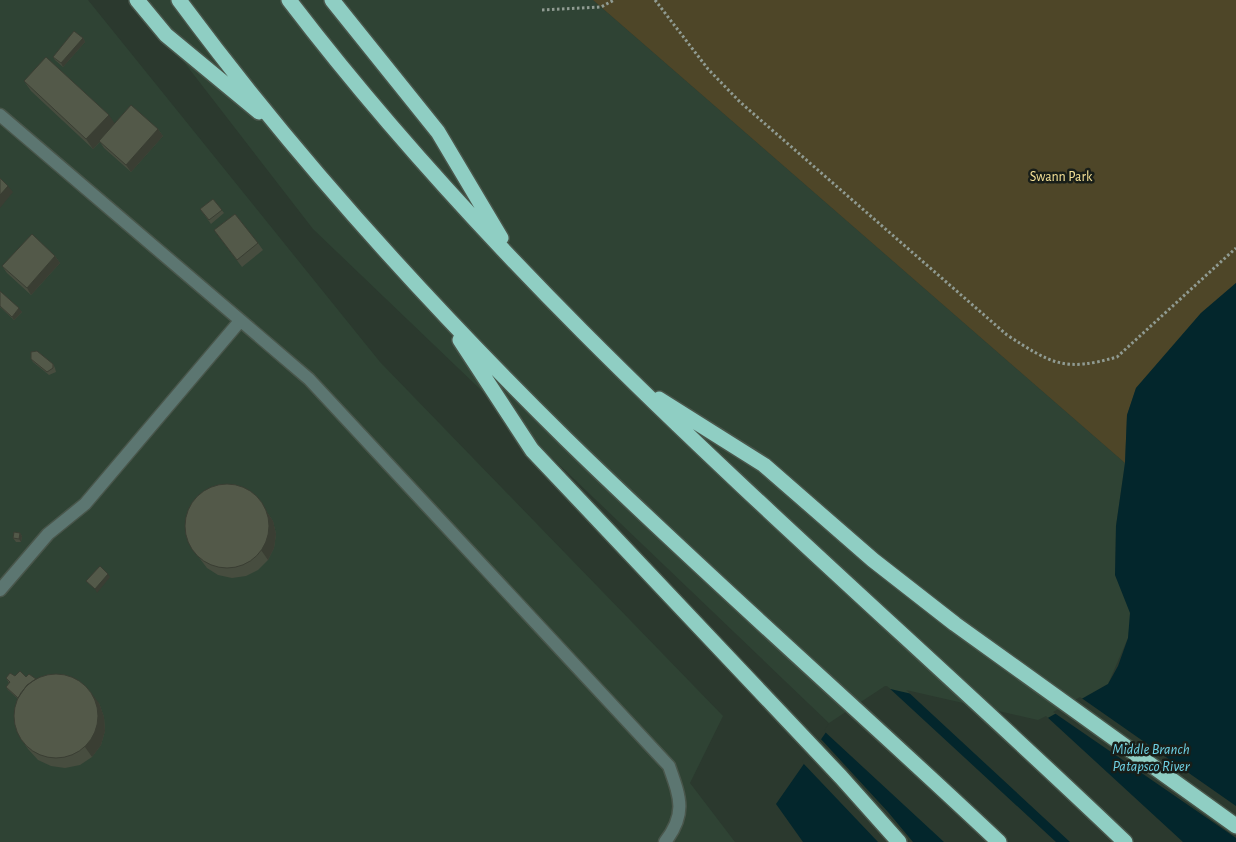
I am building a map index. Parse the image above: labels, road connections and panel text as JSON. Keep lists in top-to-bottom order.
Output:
{
  "water": ["Middle Branch Patapsco River"],
  "parks": ["Swann Park"]
}
